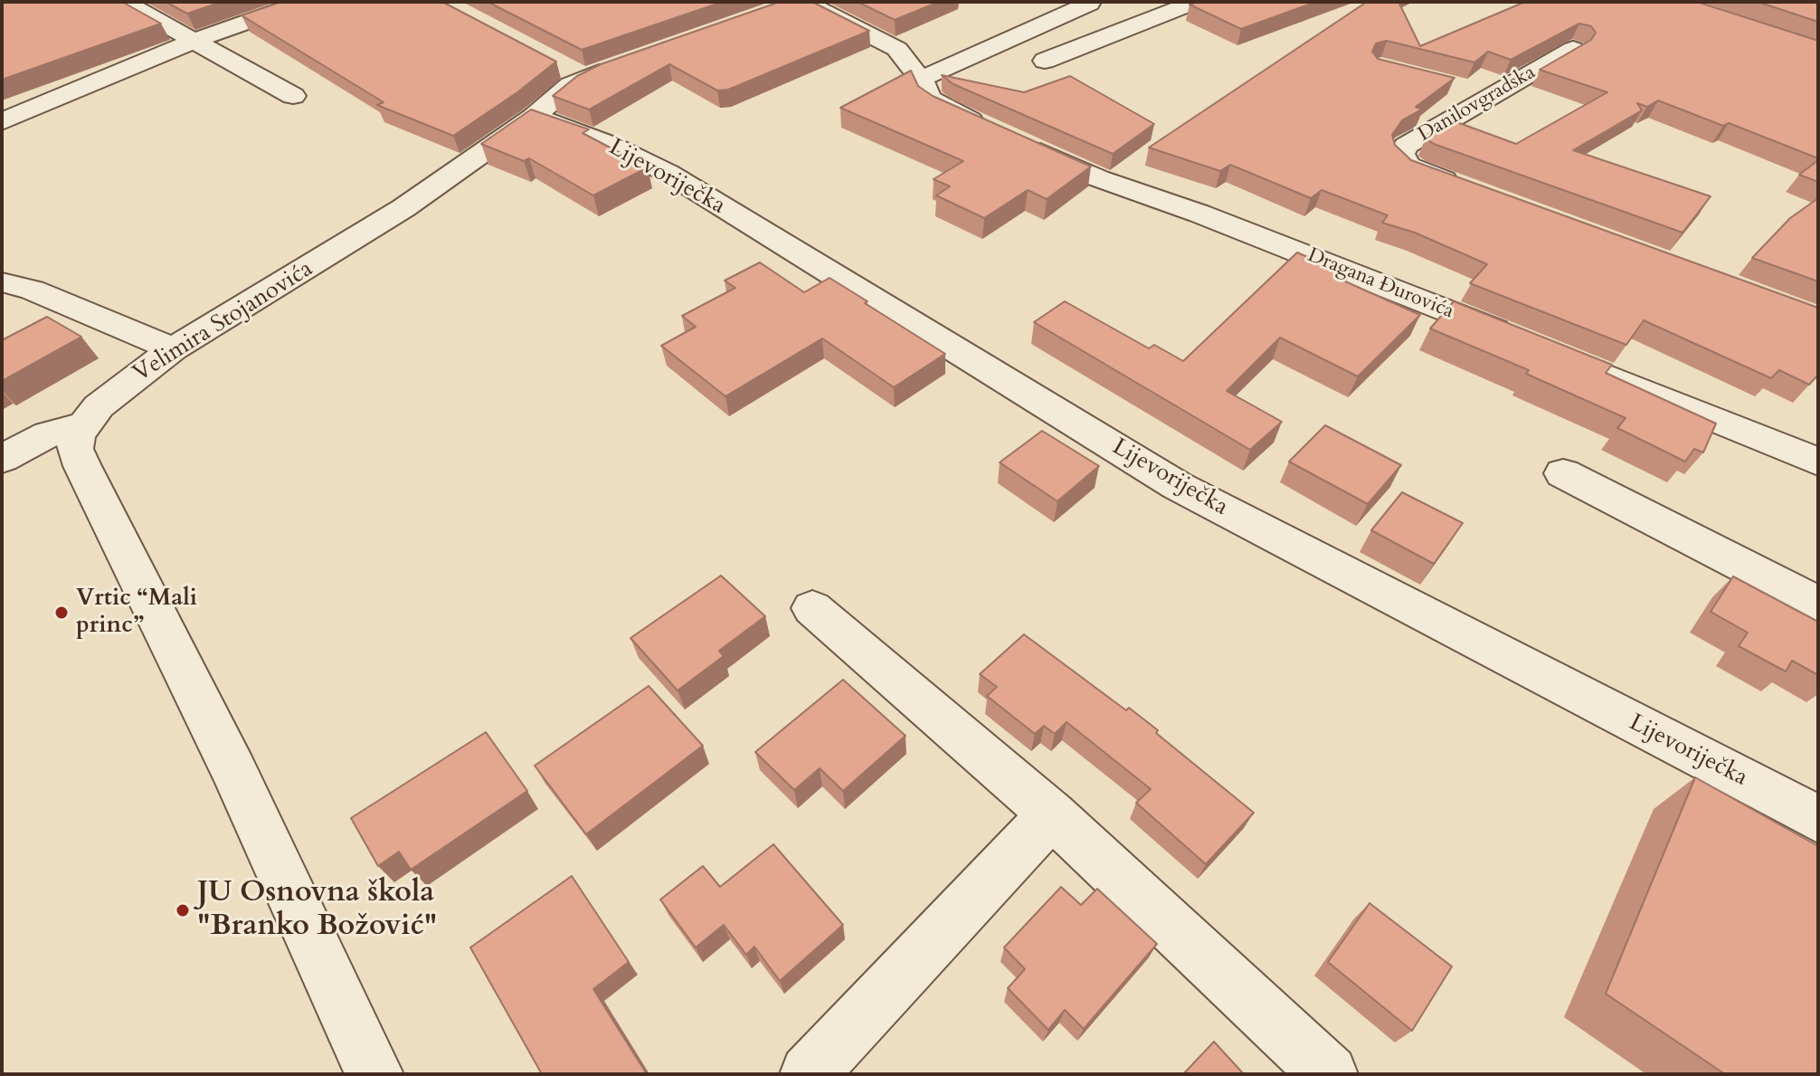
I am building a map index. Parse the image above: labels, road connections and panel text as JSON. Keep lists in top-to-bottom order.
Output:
{
  "streets": {
    "street": [
      "Danilovgradska",
      "Lijevoriječka",
      "Dragana Đurovića",
      "Velimira Stojanovića"
    ]
  },
  "crossings": [
    ["Lijevoriječka", "Velimira Stojanovića"]
  ],
  "places": ["Vrtic “Mali princ”", "JU Osnovna škola \"Branko Božović\""]
}
